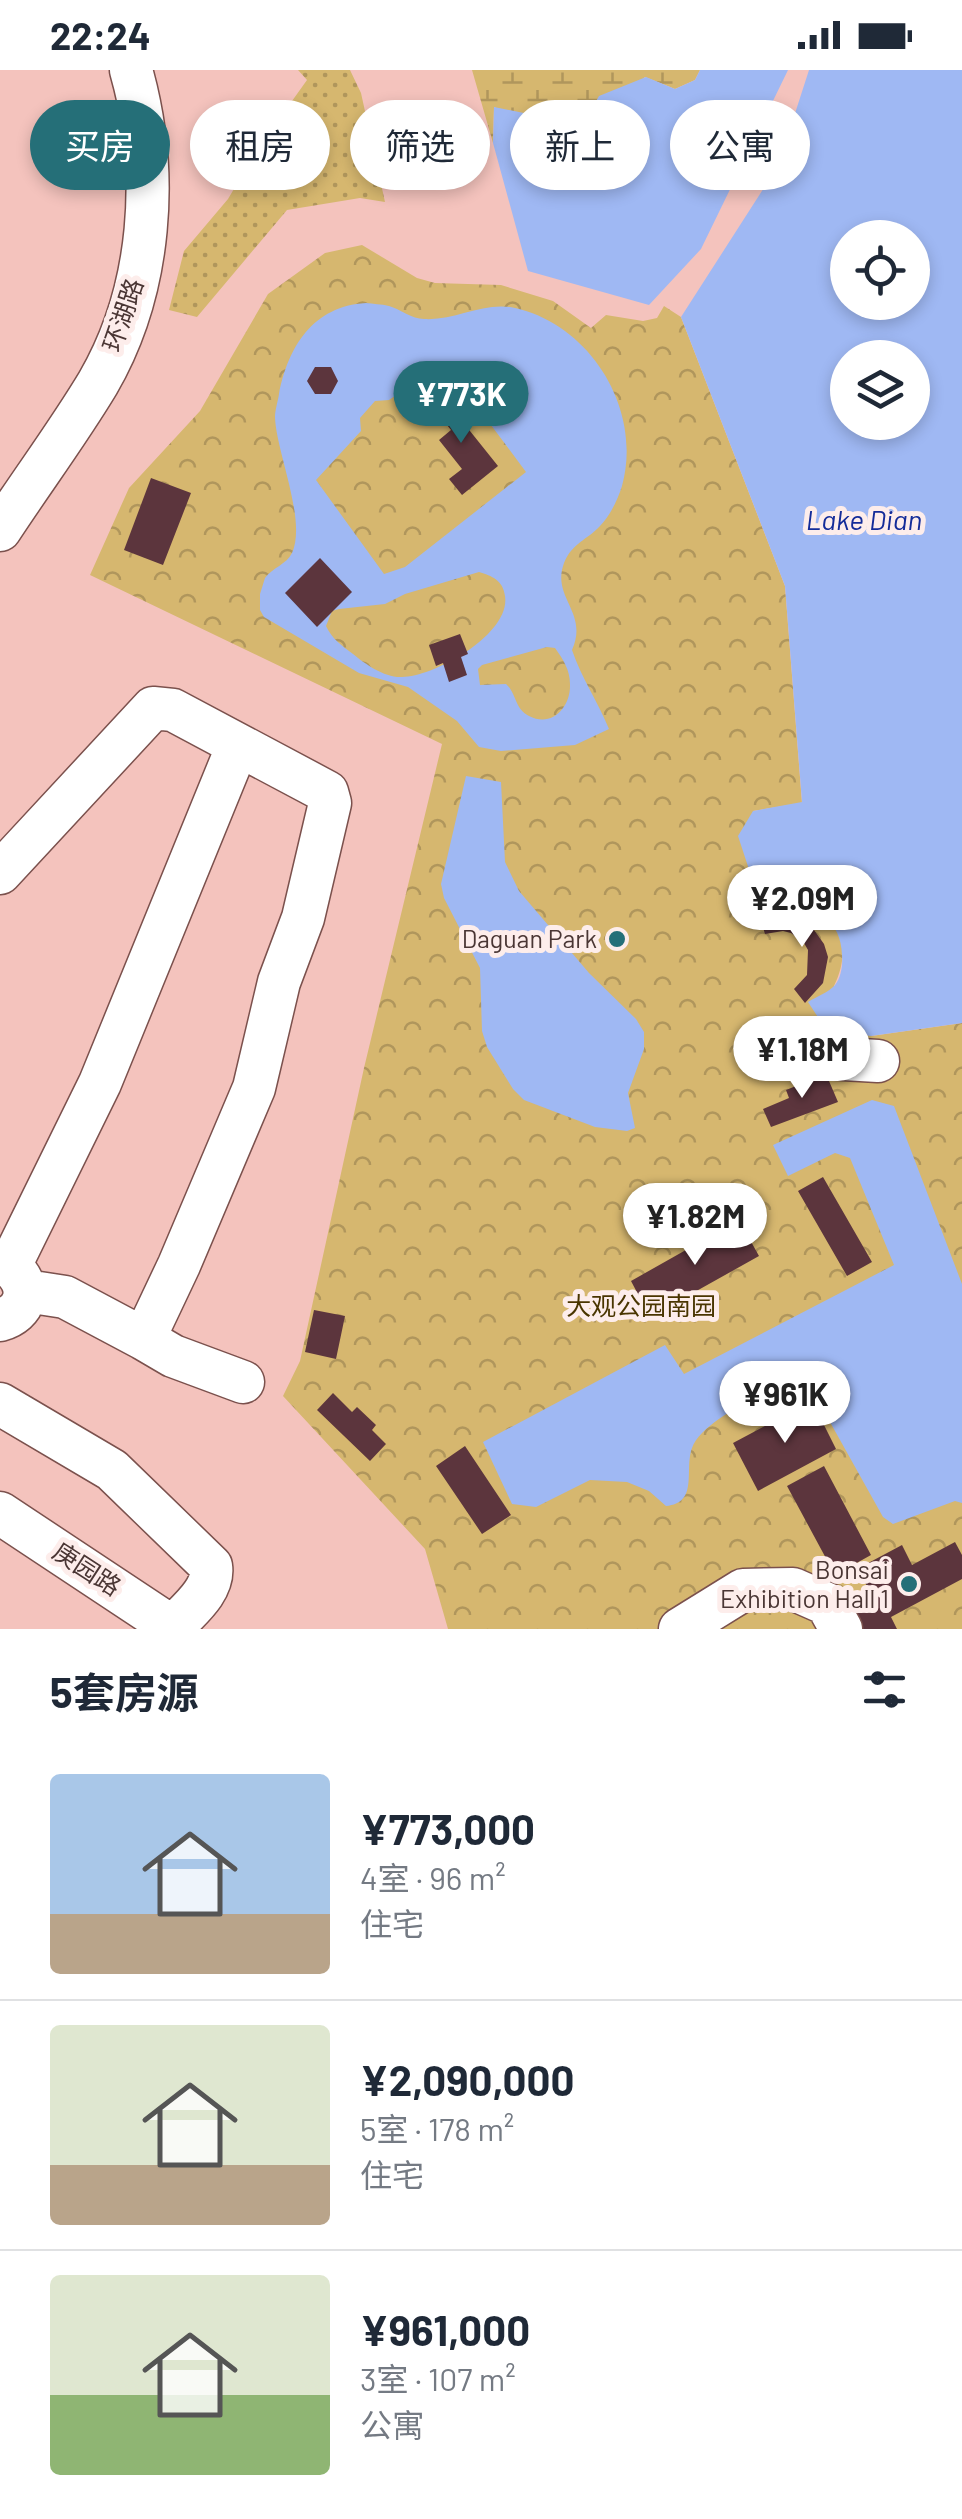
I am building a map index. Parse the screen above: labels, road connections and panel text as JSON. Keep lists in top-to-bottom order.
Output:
{
  "streets": {
    "street": ["环湖路", "庚园路"]
  },
  "water": ["Lake Dian"],
  "parks": ["大观公园南园"],
  "places": ["Daguan Park", "Bonsai Exhibition Hall 1"],
  "page": {
    "status": "22:24",
    "chip": [
      "买房",
      "租房",
      "筛选",
      "新上",
      "公寓"
    ],
    "price": [
      "¥773K",
      "¥2.09M",
      "¥1.18M",
      "¥1.82M",
      "¥961K"
    ],
    "heading": "5套房源",
    "list": [
      {
        "name": "¥773,000",
        "note": "4室 · 96 m² · 住宅"
      },
      {
        "name": "¥2,090,000",
        "note": "5室 · 178 m² · 住宅"
      },
      {
        "name": "¥961,000",
        "note": "3室 · 107 m² · 公寓"
      }
    ]
  }
}
